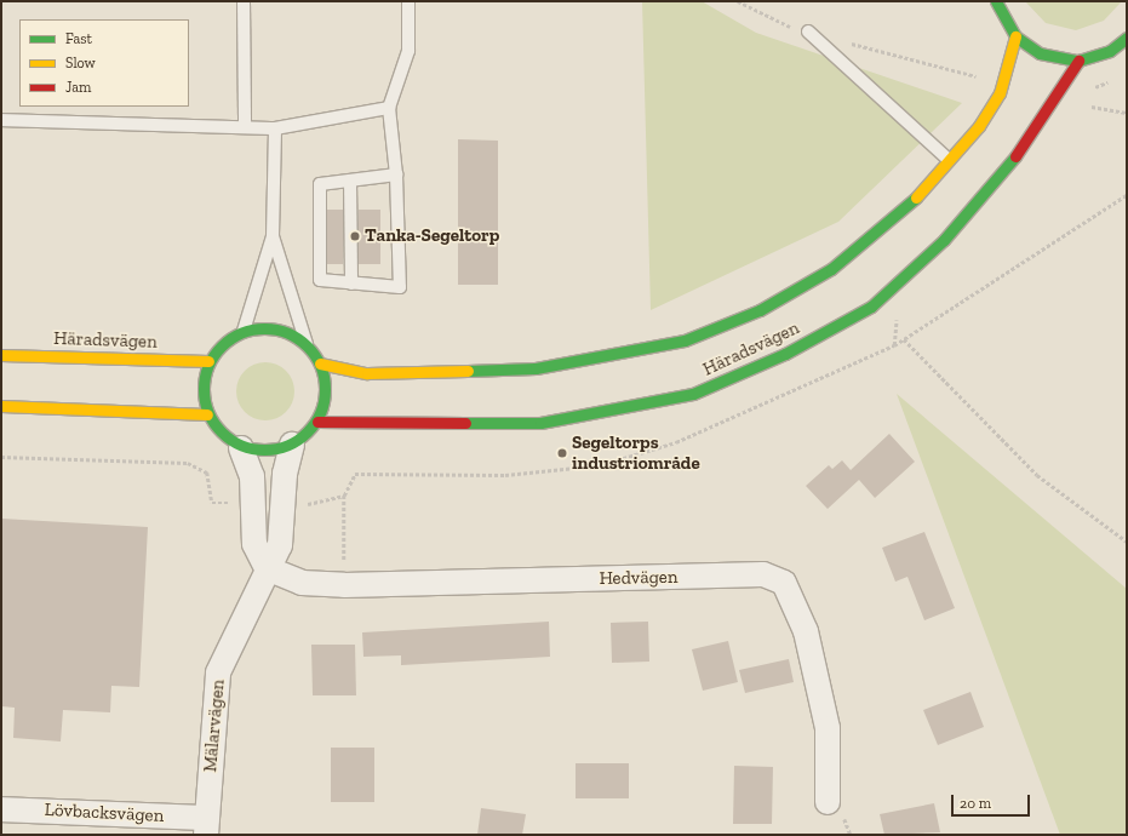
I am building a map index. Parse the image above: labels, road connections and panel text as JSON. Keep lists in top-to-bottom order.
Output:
{
  "streets": {
    "main road": ["Häradsvägen"],
    "street": ["Hedvägen", "Mälarvägen", "Lövbacksvägen"]
  },
  "crossings": [
    ["Häradsvägen", "Mälarvägen"],
    ["Hedvägen", "Mälarvägen"],
    ["Mälarvägen", "Lövbacksvägen"]
  ],
  "places": ["Tanka-Segeltorp", "Segeltorps industriområde"],
  "legend": ["Fast", "Slow", "Jam"],
  "scale_bar": "20 m"
}
